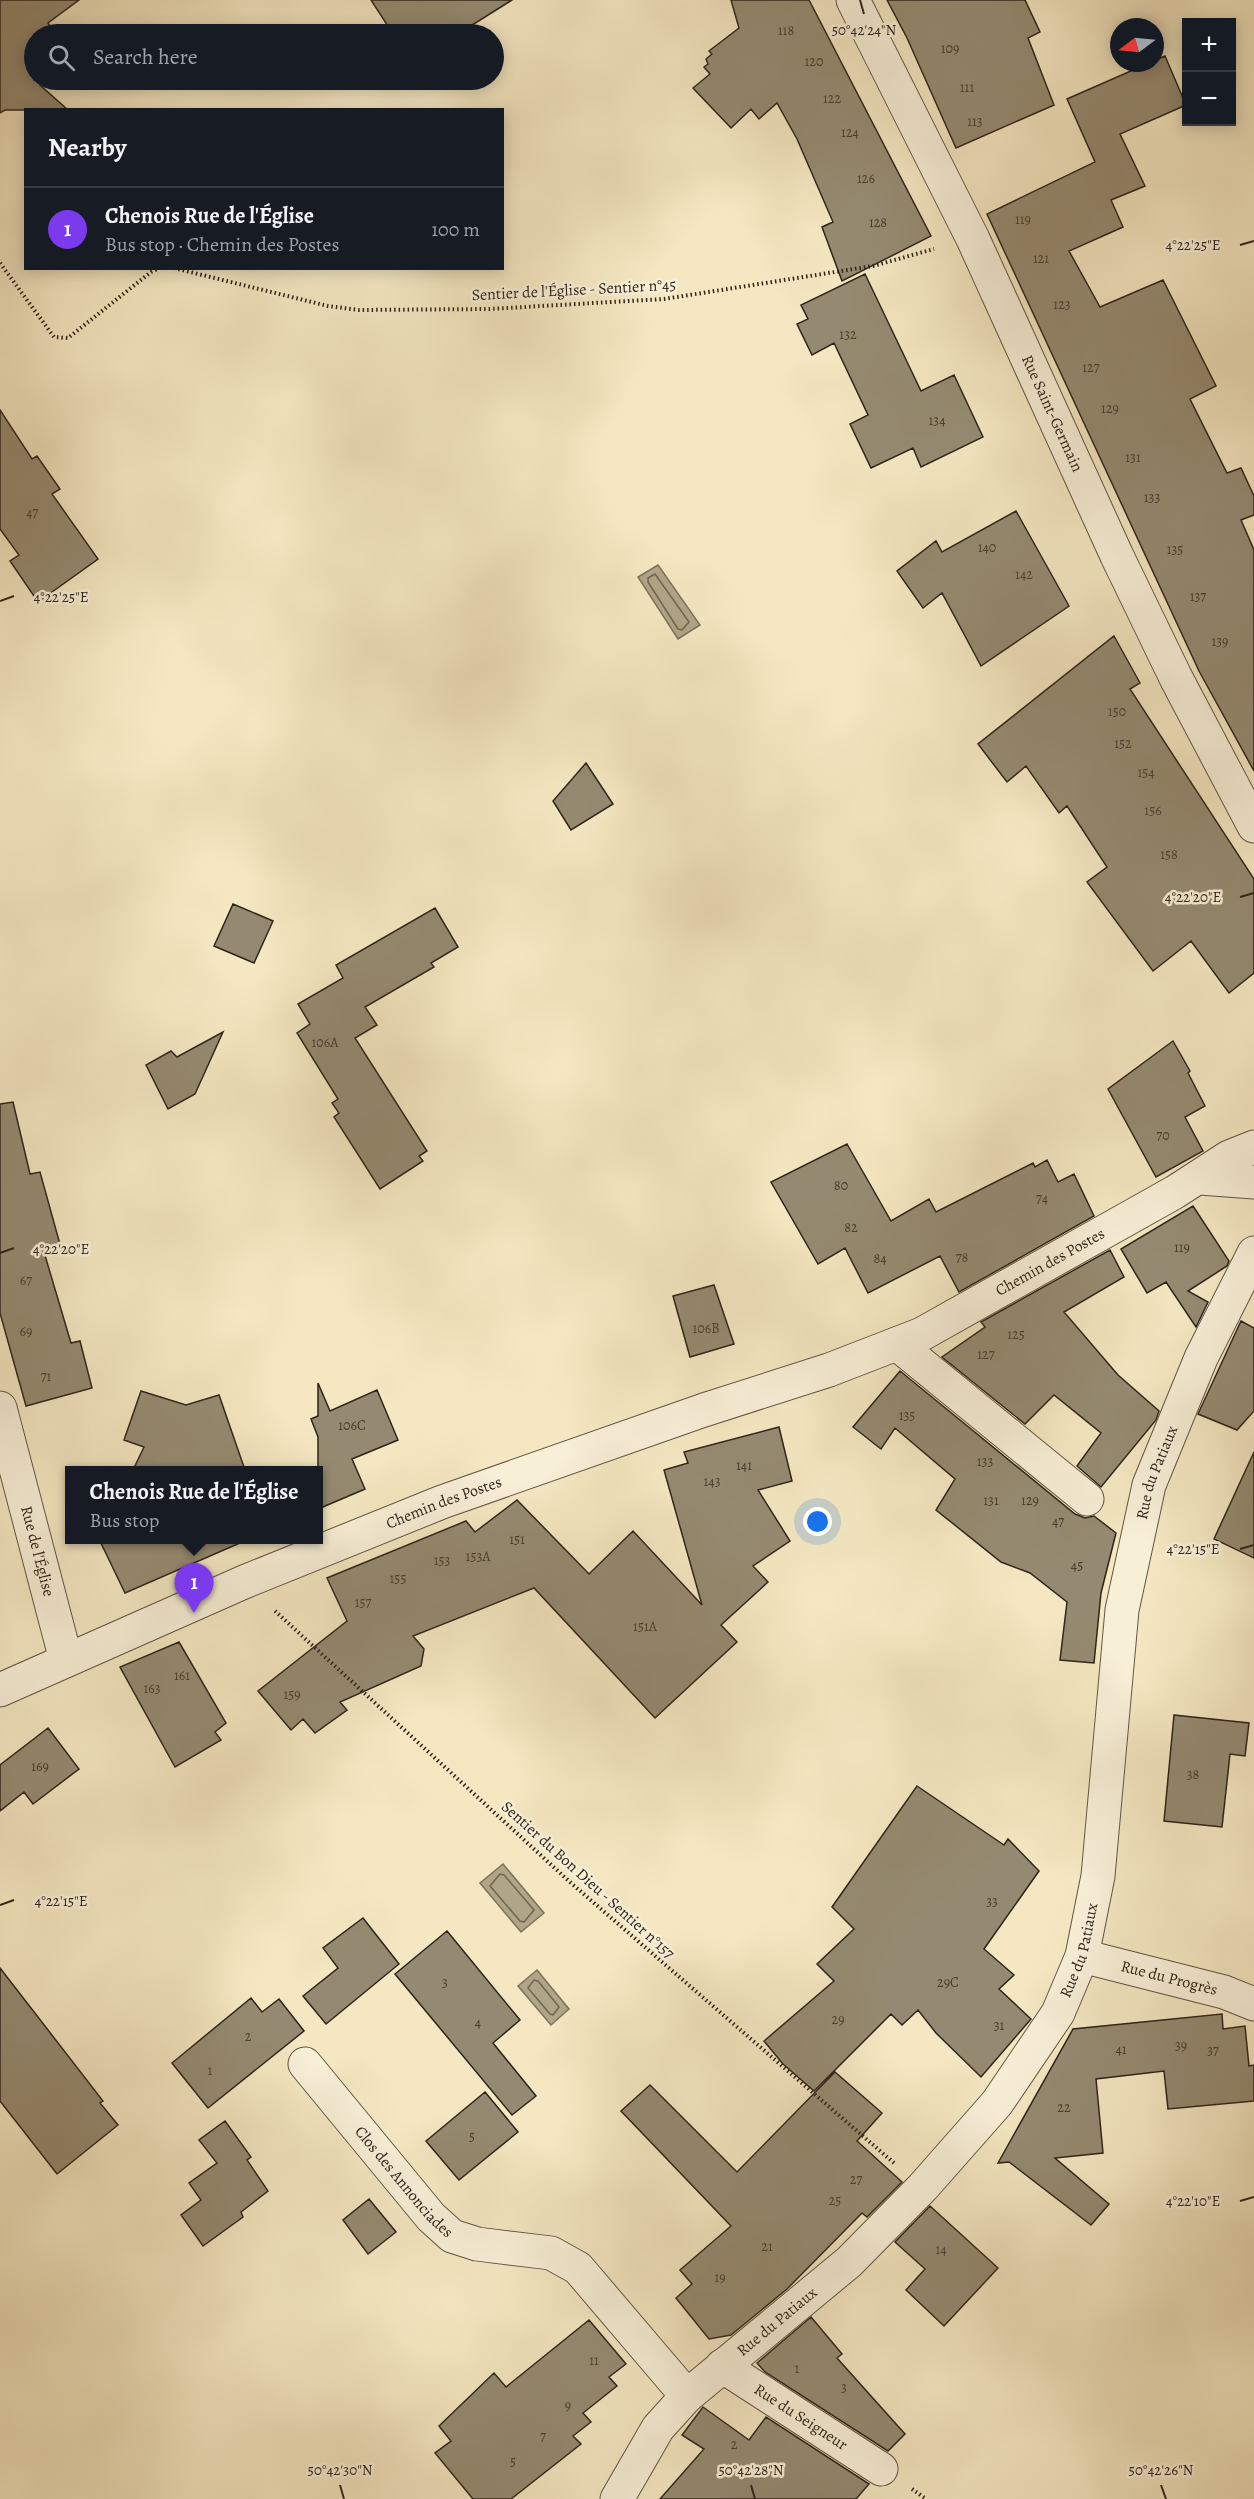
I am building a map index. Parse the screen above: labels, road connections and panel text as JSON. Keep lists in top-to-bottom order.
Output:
{
  "streets": {
    "street": [
      "Rue Saint-Germain",
      "Chemin des Postes",
      "Rue du Patiaux",
      "Rue de l'Église",
      "Rue du Progrès",
      "Clos des Annonciades",
      "Rue du Seigneur"
    ],
    "path": ["Sentier de l'Église - Sentier n°45", "Sentier du Bon Dieu - Sentier n°157"]
  },
  "crossings": [
    ["Sentier de l'Église - Sentier n°45", "Rue Saint-Germain"],
    ["Chemin des Postes", "Rue de l'Église"],
    ["Chemin des Postes", "Sentier du Bon Dieu - Sentier n°157"],
    ["Rue du Patiaux", "Sentier du Bon Dieu - Sentier n°157"],
    ["Rue du Patiaux", "Rue du Progrès"],
    ["Rue du Patiaux", "Clos des Annonciades"],
    ["Rue du Patiaux", "Rue du Seigneur"]
  ],
  "house_numbers": [
    "118",
    "109",
    "120",
    "111",
    "122",
    "113",
    "124",
    "126",
    "119",
    "128",
    "121",
    "123",
    "132",
    "127",
    "129",
    "134",
    "131",
    "133",
    "47",
    "140",
    "135",
    "142",
    "137",
    "139",
    "150",
    "152",
    "154",
    "156",
    "158",
    "106A",
    "70",
    "80",
    "74",
    "82",
    "119",
    "78",
    "84",
    "67",
    "106B",
    "69",
    "125",
    "127",
    "71",
    "135",
    "106C",
    "133",
    "141",
    "143",
    "131",
    "129",
    "47",
    "151",
    "153A",
    "153",
    "45",
    "155",
    "157",
    "151A",
    "161",
    "163",
    "159",
    "169",
    "38",
    "33",
    "3",
    "29C",
    "29",
    "4",
    "31",
    "2",
    "39",
    "41",
    "37",
    "1",
    "22",
    "5",
    "27",
    "25",
    "21",
    "14",
    "19",
    "11",
    "1",
    "3",
    "9",
    "7",
    "2",
    "5"
  ],
  "north": "left",
  "page": {
    "map_buttons": ["+", "−"],
    "search": "Search here",
    "heading": "Nearby",
    "list": [
      {
        "mark": "1",
        "name": "Chenois Rue de l'Église",
        "note": "Bus stop · Chemin des Postes",
        "value": "100 m"
      }
    ],
    "popup": ["Chenois Rue de l'Église", "Bus stop"],
    "pins": "1"
  },
  "coordinates": [
    "50°42'24\"N",
    "4°22'25\"E",
    "4°22'20\"E",
    "4°22'15\"E",
    "4°22'10\"E",
    "50°42'30\"N",
    "50°42'28\"N",
    "50°42'26\"N"
  ]
}
